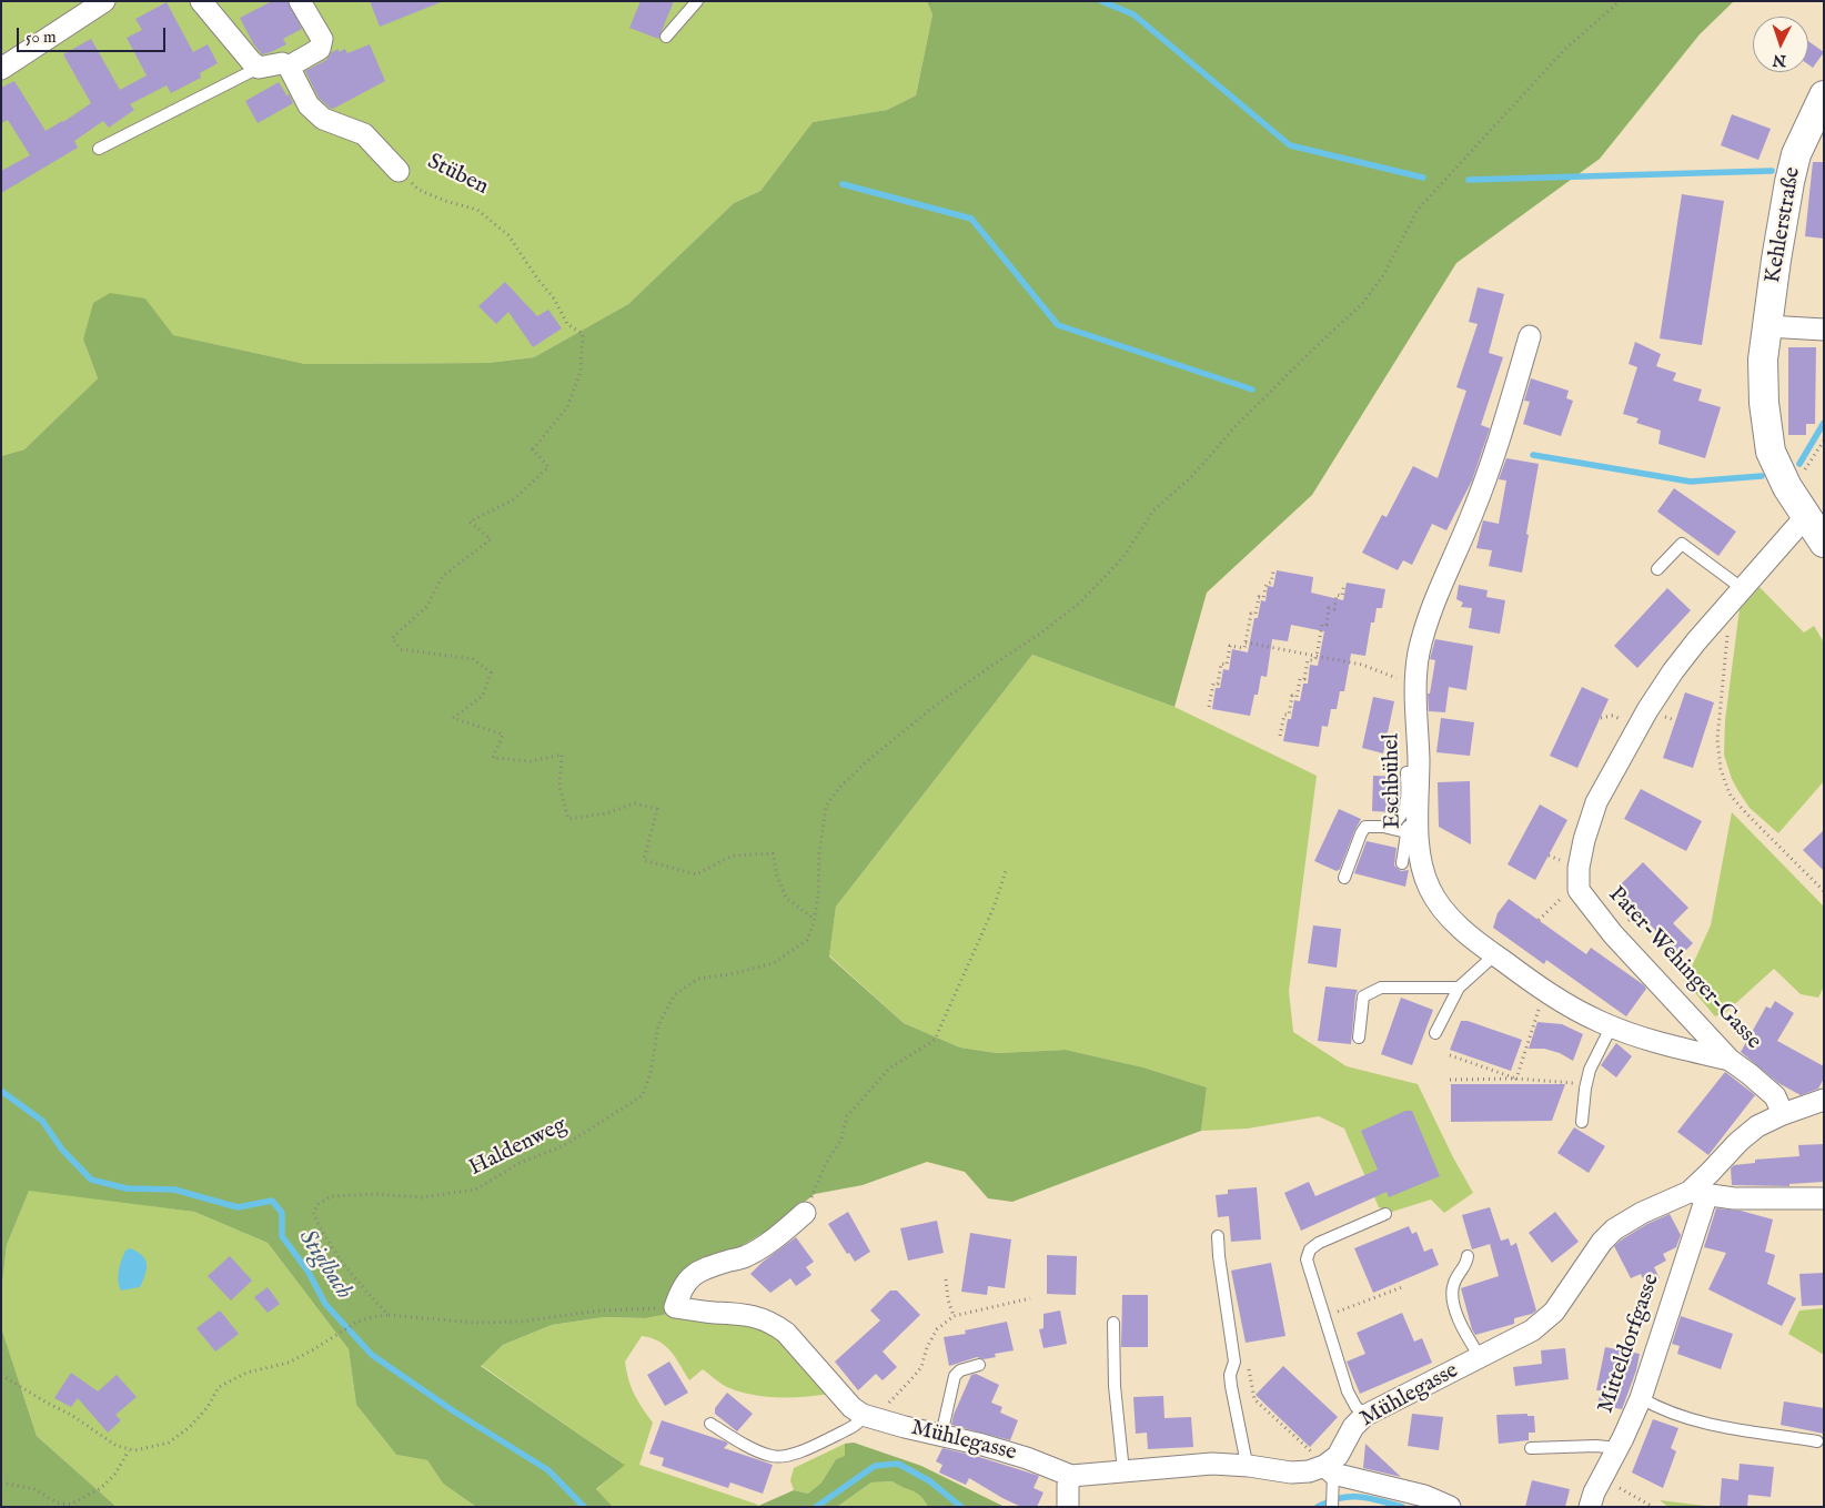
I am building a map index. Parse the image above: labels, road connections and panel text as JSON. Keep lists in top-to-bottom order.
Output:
{
  "streets": {
    "street": [
      "Stüben",
      "Kehlerstraße",
      "Eschbühel",
      "Pater-Wehinger-Gasse",
      "Mitteldorfgasse",
      "Mühlegasse"
    ],
    "path": ["Haldenweg"]
  },
  "crossings": [
    ["Stüben", "Haldenweg"],
    ["Eschbühel", "Pater-Wehinger-Gasse"],
    ["Pater-Wehinger-Gasse", "Mühlegasse"],
    ["Mitteldorfgasse", "Mühlegasse"]
  ],
  "water": ["Stiglbach"],
  "scale_bar": "50 m",
  "north": "bottom"
}
